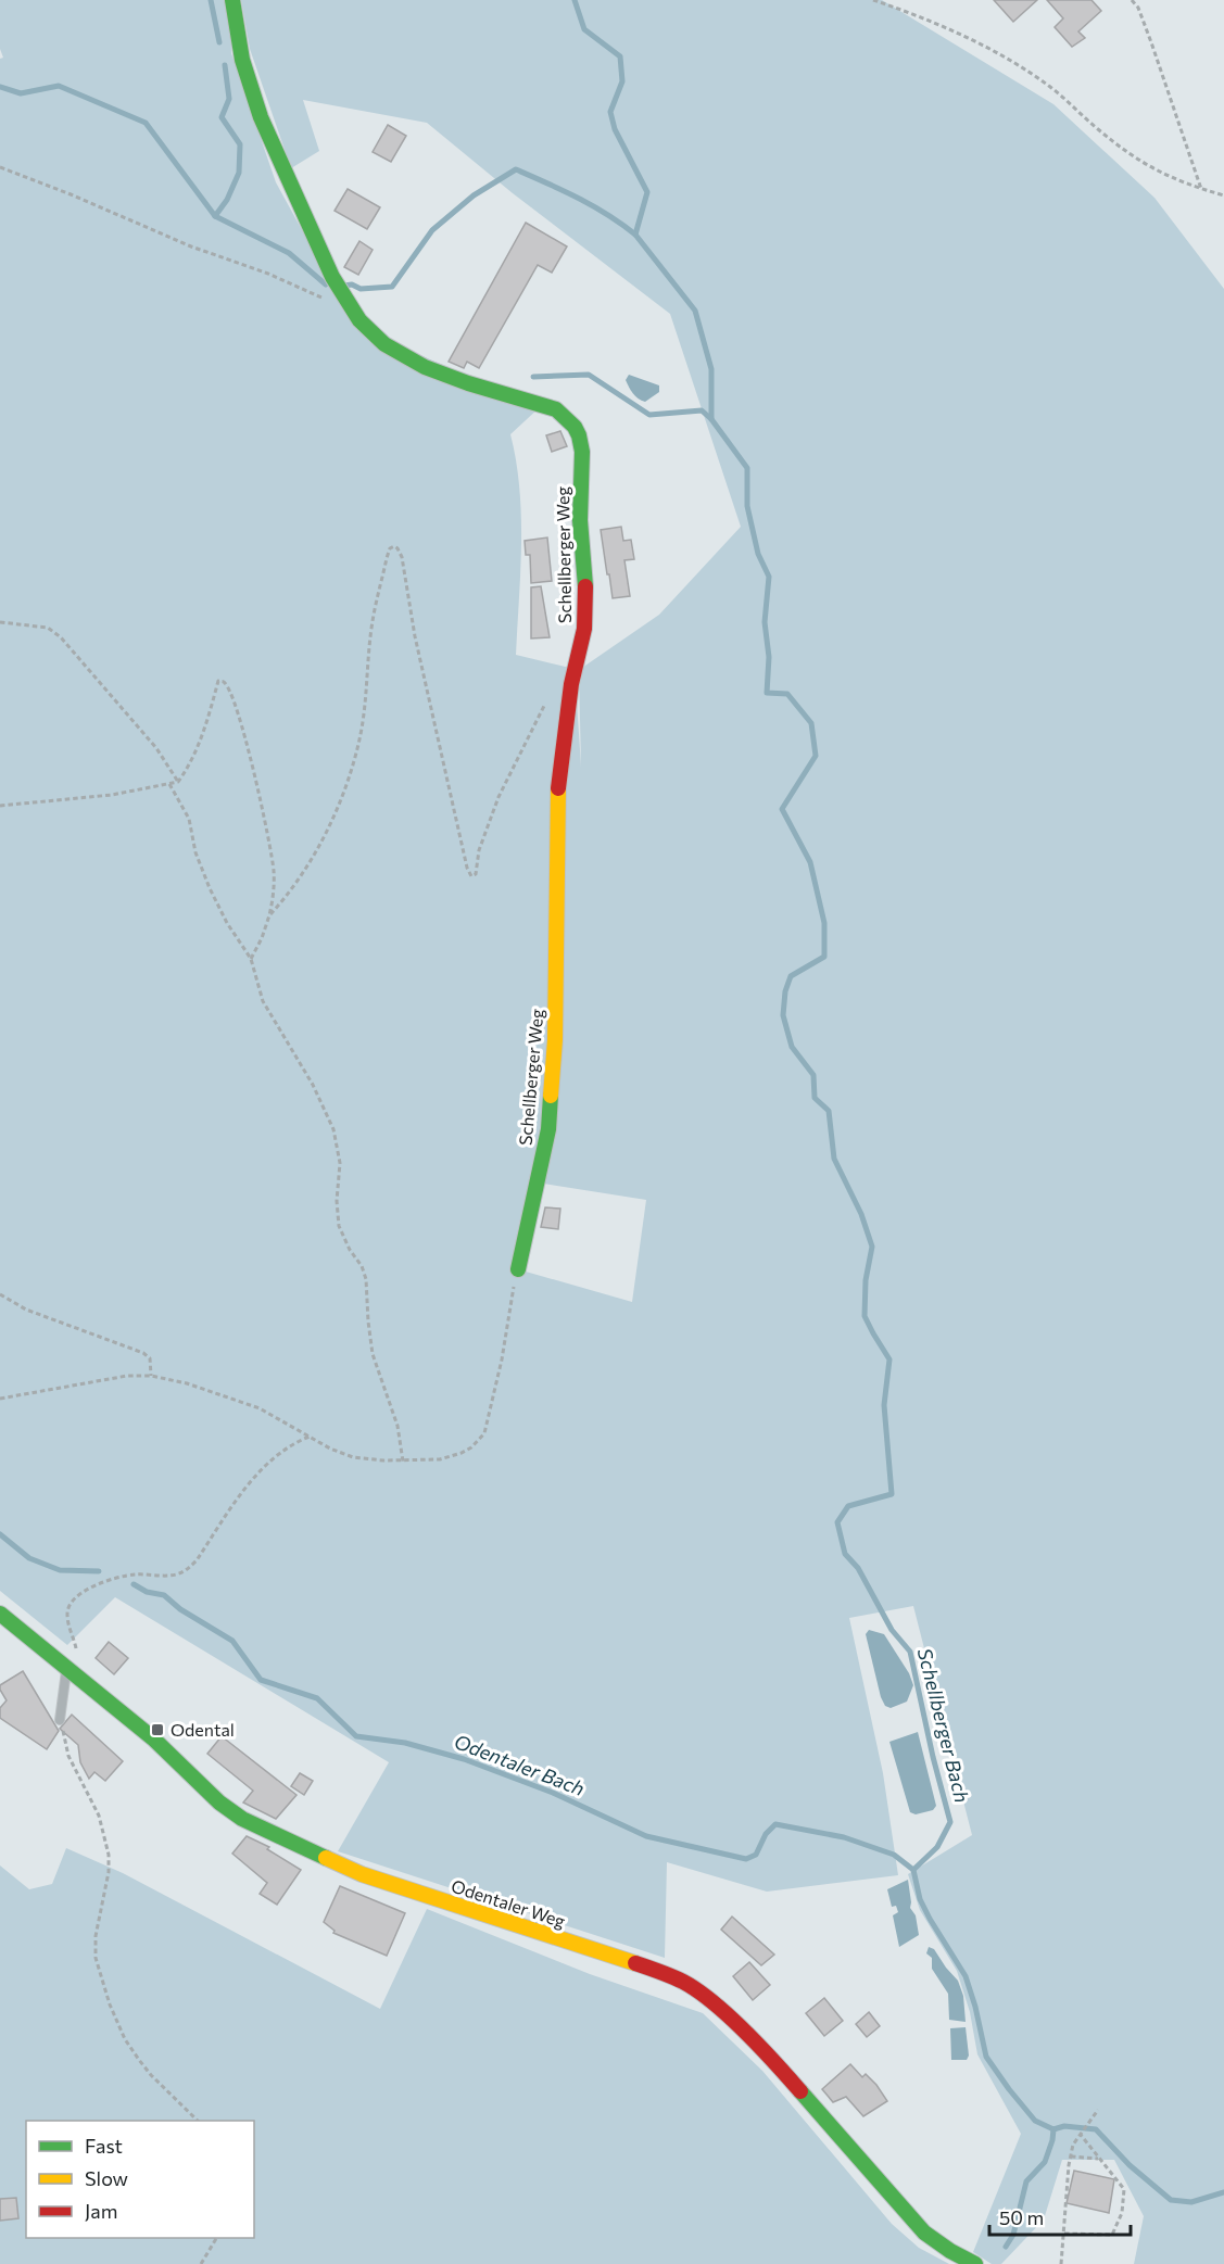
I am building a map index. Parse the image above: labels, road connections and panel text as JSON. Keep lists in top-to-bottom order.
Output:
{
  "streets": {
    "street": ["Schellberger Weg", "Odentaler Weg"]
  },
  "water": ["Schellberger Bach", "Odentaler Bach"],
  "places": {
    "transit": ["Odental"]
  },
  "legend": ["Fast", "Slow", "Jam"],
  "scale_bar": "50 m"
}
